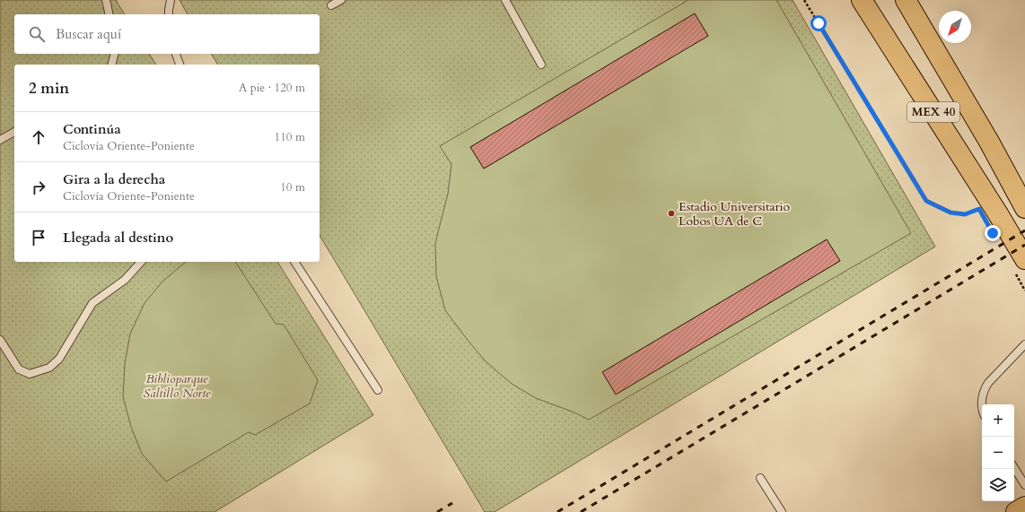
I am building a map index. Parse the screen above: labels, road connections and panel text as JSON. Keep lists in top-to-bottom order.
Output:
{
  "streets": {
    "main road": ["MEX 40"]
  },
  "parks": ["Biblioparque Saltillo Norte"],
  "places": ["Estadio Universitario Lobos UA de C"],
  "north": "bottom left",
  "page": {
    "search": "Buscar aquí",
    "heading": ["2 min", "A pie · 120 m"],
    "list": [
      ["Continúa", "Ciclovía Oriente-Poniente", "110 m"],
      ["Gira a la derecha", "Ciclovía Oriente-Poniente", "10 m"],
      "Llegada al destino"
    ],
    "map_buttons": ["+", "−"]
  }
}
